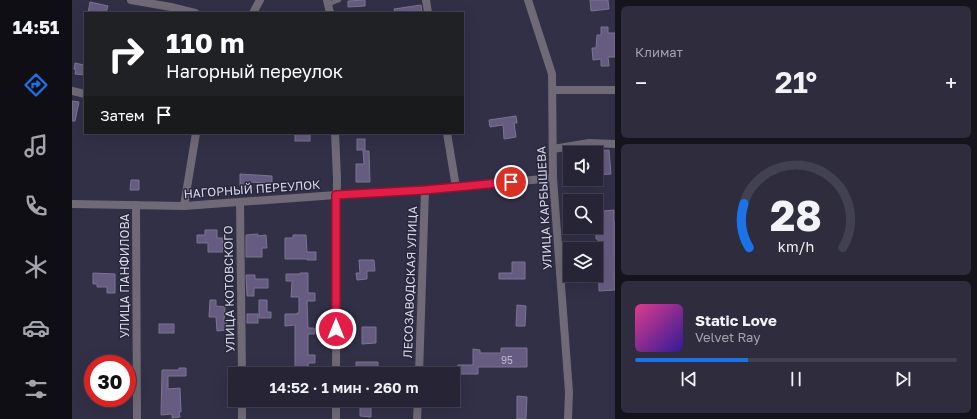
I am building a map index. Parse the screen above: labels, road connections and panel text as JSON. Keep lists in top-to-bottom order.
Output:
{
  "streets": {
    "street": [
      "НАГОРНЫЙ ПЕРЕУЛОК",
      "УЛИЦА КАРБЫШЕВА",
      "УЛИЦА ПАНФИЛОВА",
      "ЛЕСОЗАВОДСКАЯ УЛИЦА",
      "УЛИЦА КОТОВСКОГО"
    ]
  },
  "crossings": [
    ["НАГОРНЫЙ ПЕРЕУЛОК", "УЛИЦА КАРБЫШЕВА"],
    ["НАГОРНЫЙ ПЕРЕУЛОК", "УЛИЦА ПАНФИЛОВА"],
    ["НАГОРНЫЙ ПЕРЕУЛОК", "ЛЕСОЗАВОДСКАЯ УЛИЦА"],
    ["НАГОРНЫЙ ПЕРЕУЛОК", "УЛИЦА КОТОВСКОГО"]
  ],
  "house_numbers": ["95"],
  "page": {
    "tabs": "14:51",
    "tile": "Климат",
    "turn": ["110 m", "Нагорный переулок"],
    "heat": ["−", "21°", "+"],
    "then": "Затем",
    "song": ["Static Love", "Velvet Ray"],
    "limit": "30",
    "trip": "14:52 · 1 мин · 260 m",
    "gauge": ["28", "km/h"]
  }
}
